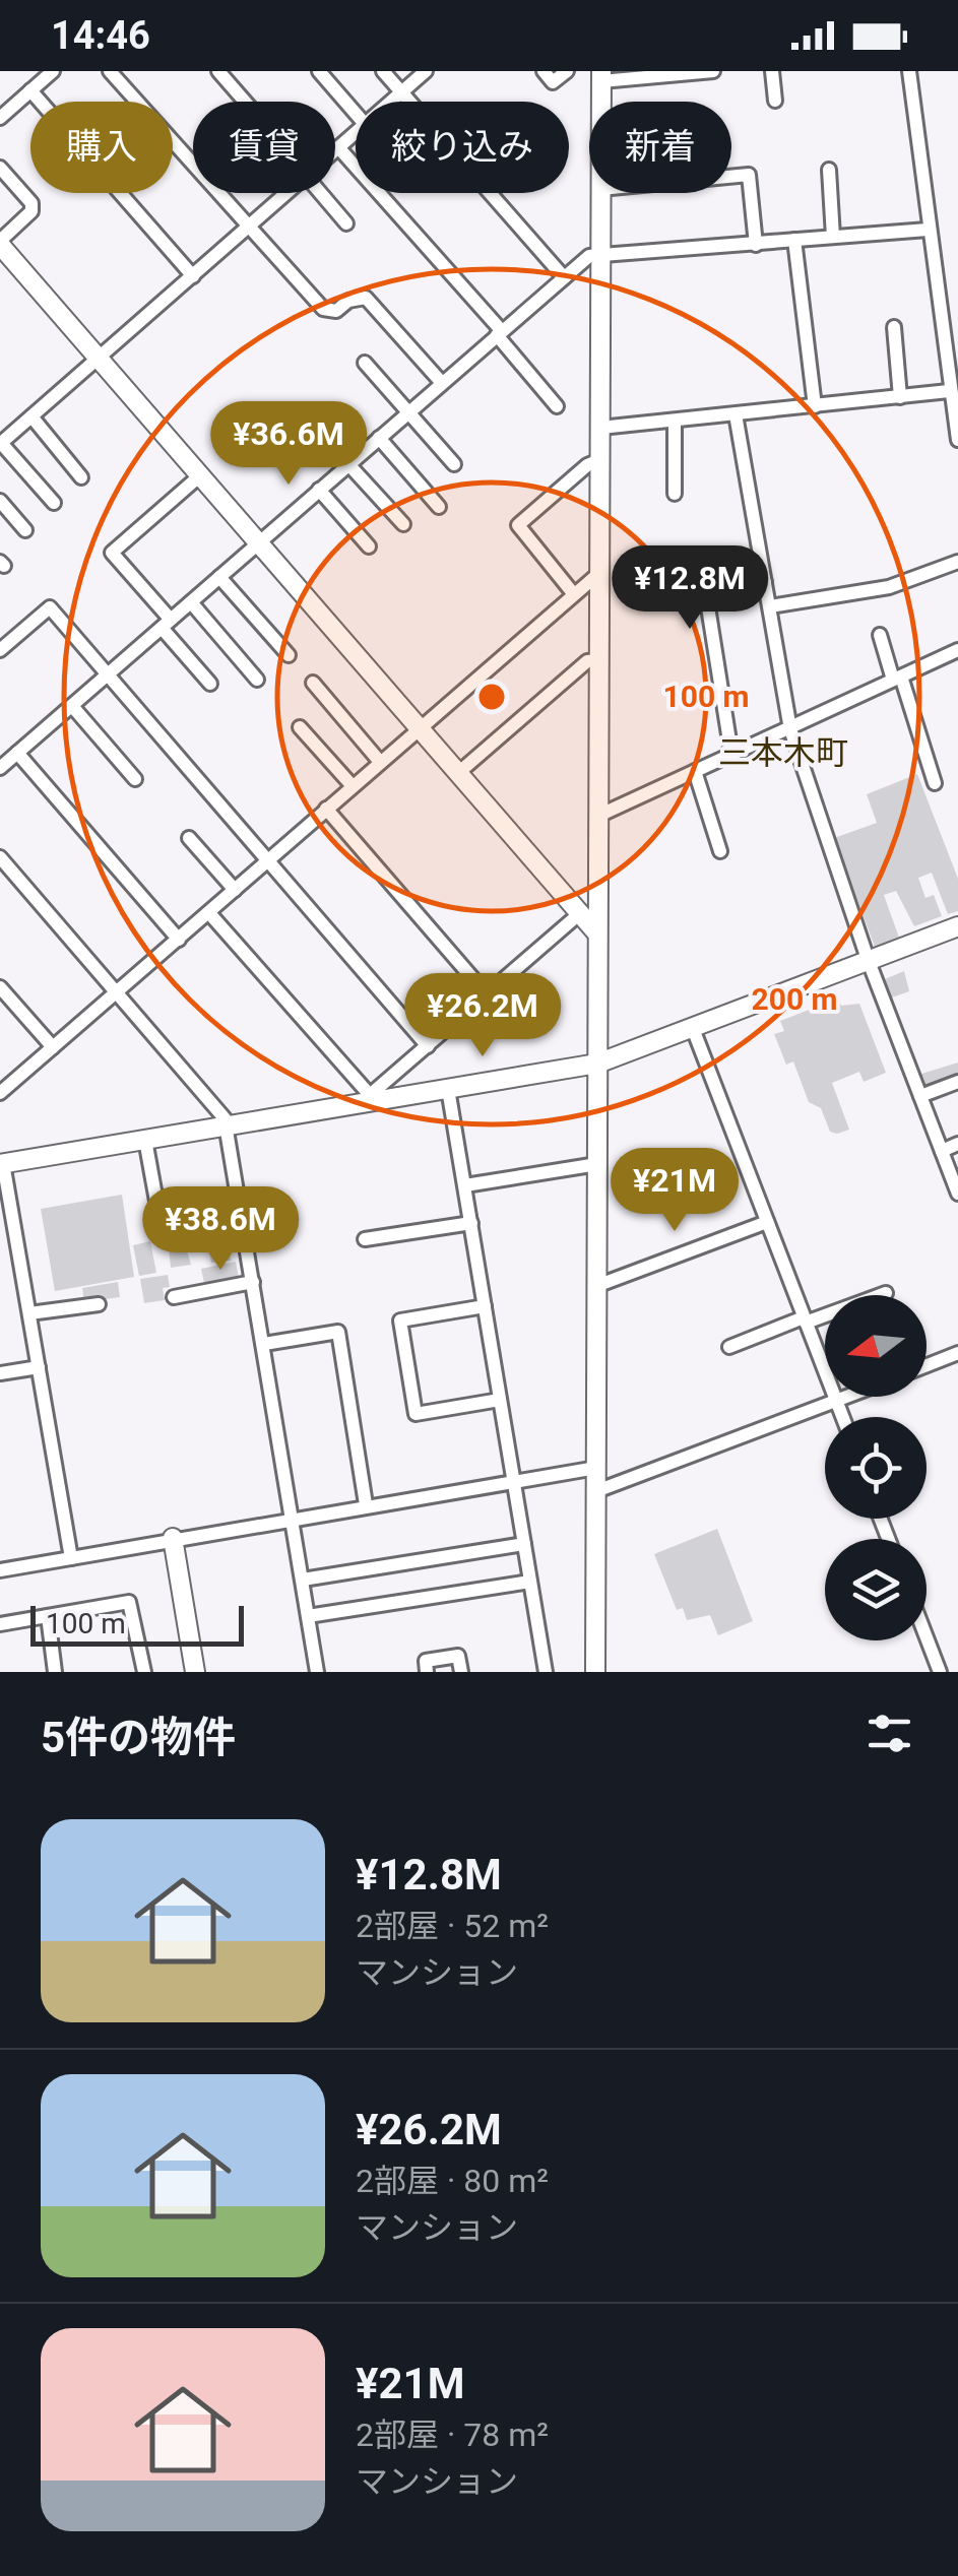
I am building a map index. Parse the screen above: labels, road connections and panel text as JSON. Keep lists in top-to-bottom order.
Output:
{
  "districts": ["三本木町"],
  "scale_bar": "100 m",
  "north": "left",
  "page": {
    "status": "14:46",
    "chip": [
      "購入",
      "賃貸",
      "絞り込み",
      "新着"
    ],
    "price": [
      "¥36.6M",
      "¥12.8M",
      "¥26.2M",
      "¥21M",
      "¥38.6M"
    ],
    "scale": "100 m",
    "heading": "5件の物件",
    "list": [
      {
        "name": "¥12.8M",
        "note": "2部屋 · 52 m² · マンション"
      },
      {
        "name": "¥26.2M",
        "note": "2部屋 · 80 m² · マンション"
      },
      {
        "name": "¥21M",
        "note": "2部屋 · 78 m² · マンション"
      }
    ]
  },
  "rings": ["100 m", "200 m"]
}
